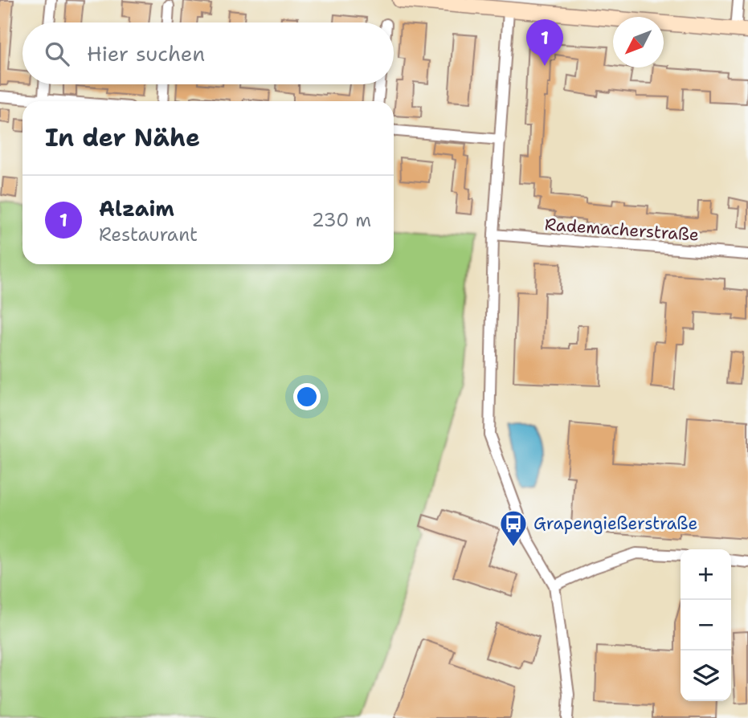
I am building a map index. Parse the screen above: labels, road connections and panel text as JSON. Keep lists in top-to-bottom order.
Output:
{
  "streets": {
    "street": ["Rademacherstraße"]
  },
  "places": {
    "bus stop": ["Grapengießerstraße"]
  },
  "north": "bottom left",
  "page": {
    "pins": "1",
    "search": "Hier suchen",
    "heading": "In der Nähe",
    "list": [
      {
        "mark": "1",
        "name": "Alzaim",
        "note": "Restaurant",
        "value": "230 m"
      }
    ],
    "map_buttons": ["+", "−"]
  }
}
